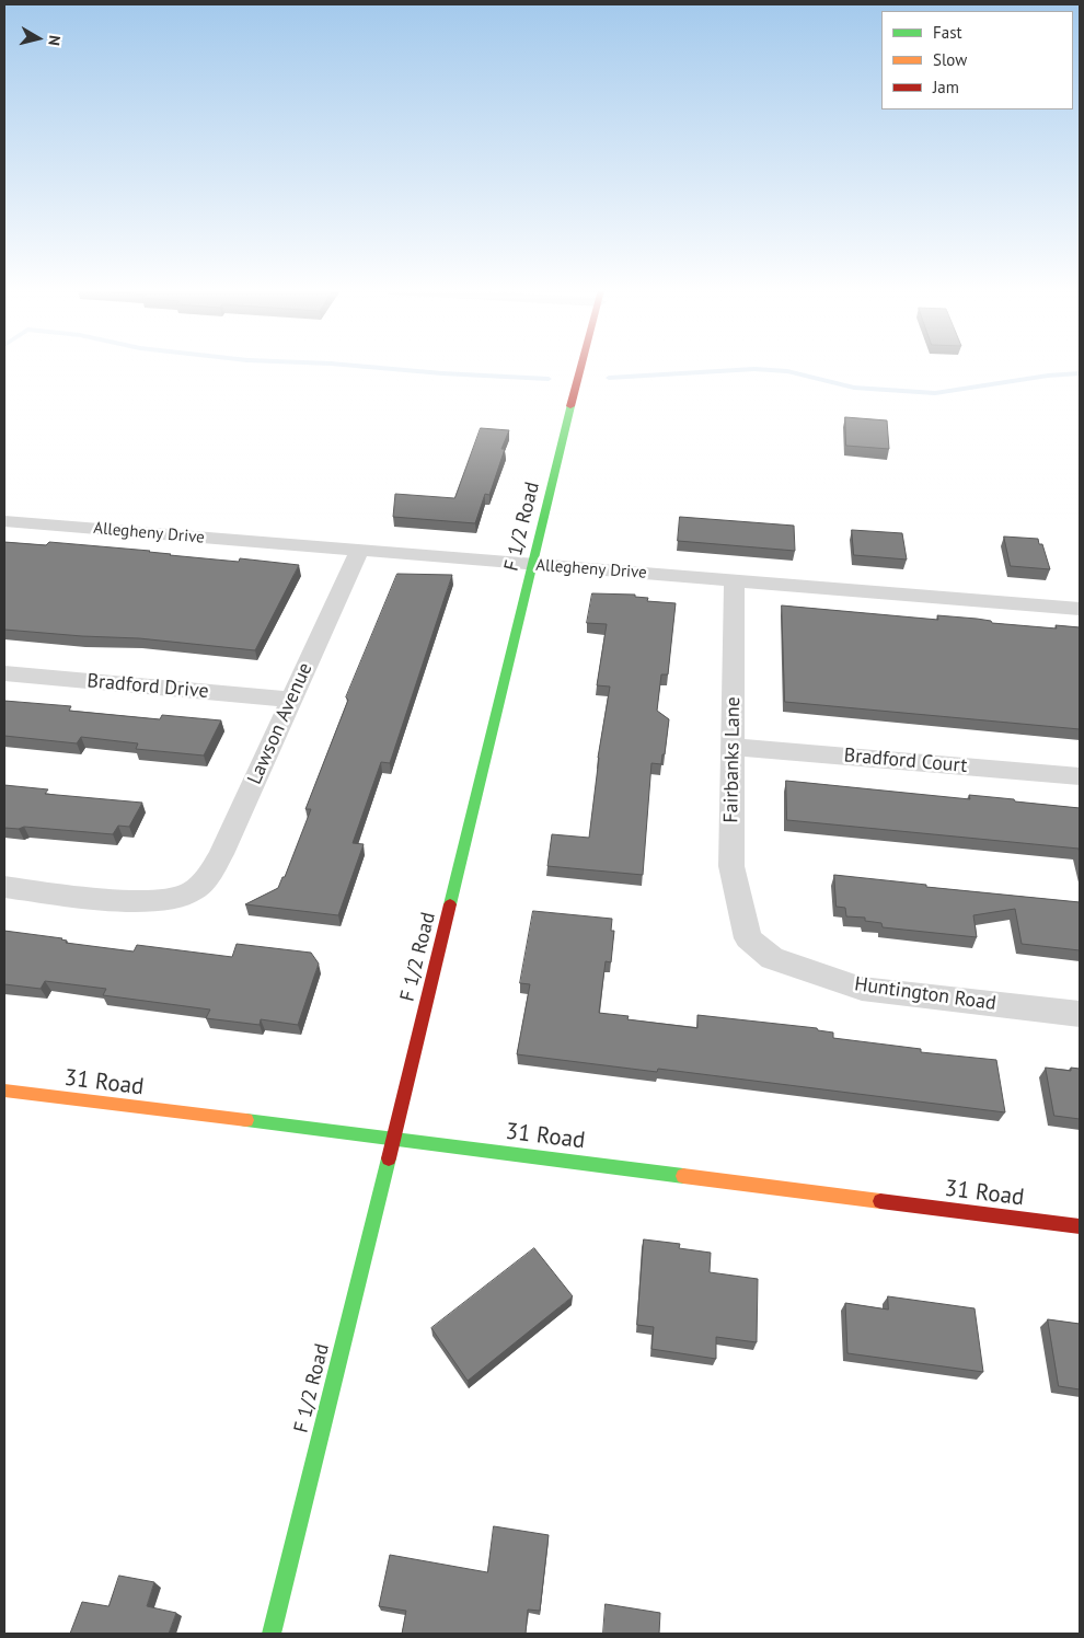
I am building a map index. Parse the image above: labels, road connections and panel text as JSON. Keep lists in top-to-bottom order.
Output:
{
  "streets": {
    "street": [
      "F 1/2 Road",
      "Allegheny Drive",
      "Bradford Drive",
      "Lawson Avenue",
      "Fairbanks Lane",
      "Bradford Court",
      "Huntington Road",
      "31 Road"
    ]
  },
  "crossings": [
    ["F 1/2 Road", "Allegheny Drive"],
    ["F 1/2 Road", "31 Road"],
    ["Allegheny Drive", "Lawson Avenue"],
    ["Allegheny Drive", "Fairbanks Lane"],
    ["Bradford Drive", "Lawson Avenue"],
    ["Fairbanks Lane", "Bradford Court"],
    ["Fairbanks Lane", "Huntington Road"]
  ],
  "legend": ["Fast", "Slow", "Jam"],
  "north": "right"
}
